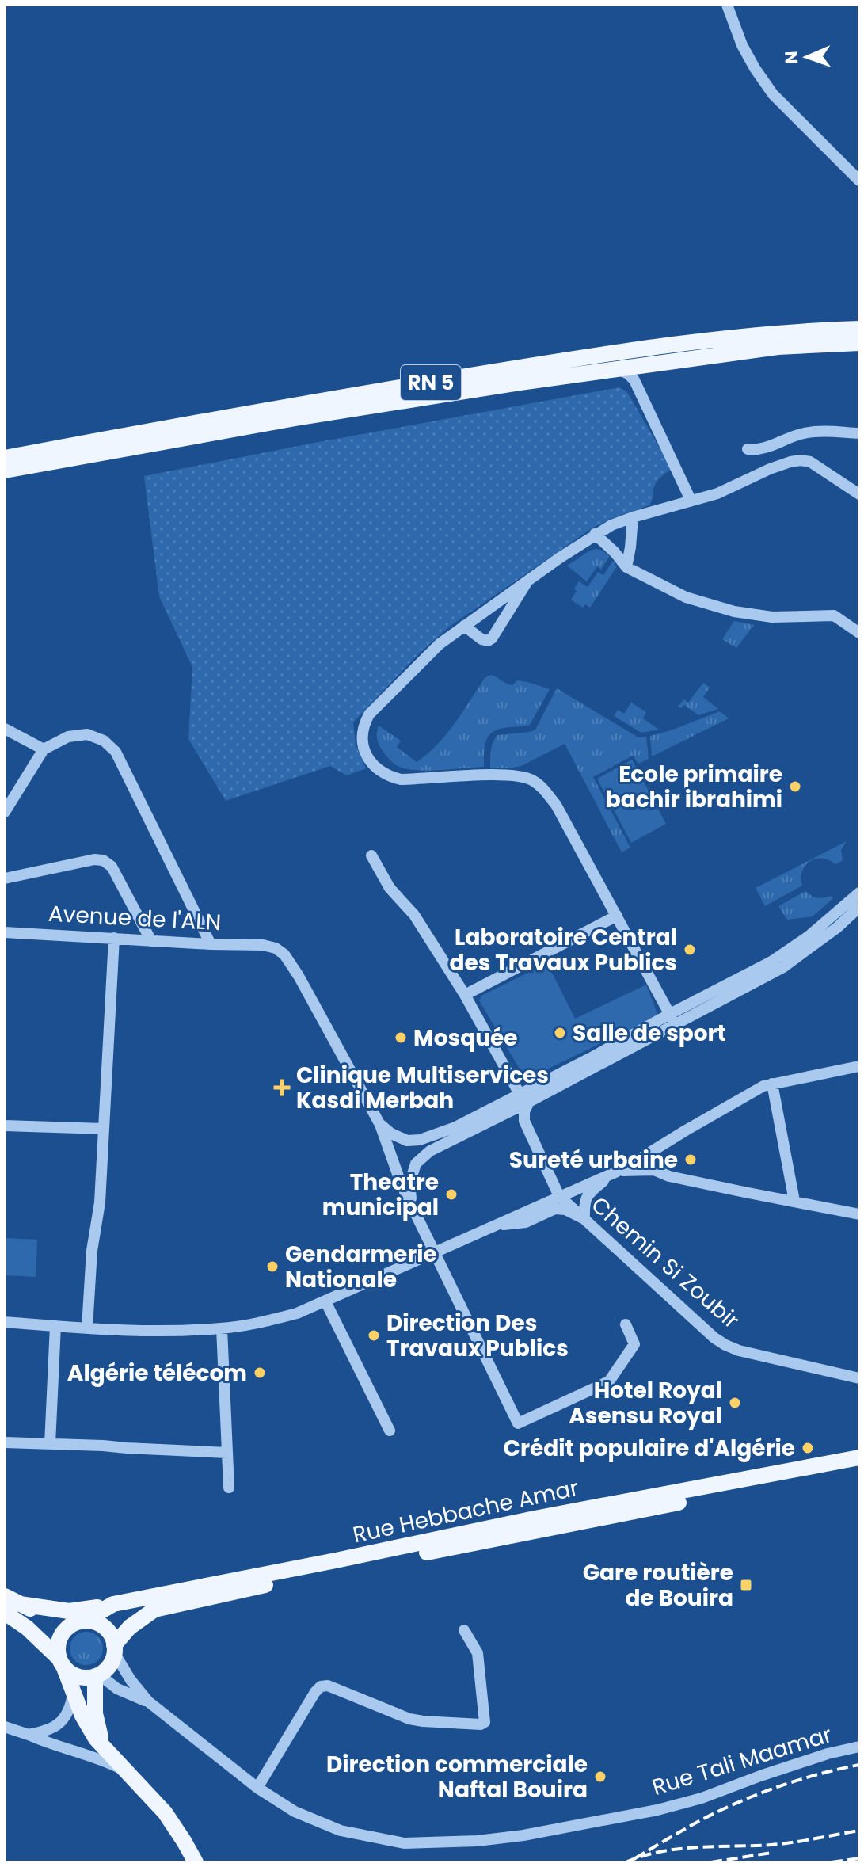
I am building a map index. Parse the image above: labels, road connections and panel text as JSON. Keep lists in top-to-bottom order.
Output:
{
  "streets": {
    "main road": ["RN 5", "Rue Hebbache Amar"],
    "street": ["Avenue de l'ALN", "Chemin Si Zoubir", "Rue Tali Maamar"]
  },
  "places": {
    "other": [
      "Ecole primaire bachir ibrahimi",
      "Laboratoire Central des Travaux Publics",
      "Salle de sport",
      "Mosquée",
      "Sureté urbaine",
      "Theatre municipal",
      "Gendarmerie Nationale",
      "Direction Des Travaux Publics",
      "Algérie télécom",
      "Hotel Royal Asensu Royal",
      "Crédit populaire d'Algérie",
      "Direction commerciale Naftal Bouira"
    ],
    "health": ["Clinique Multiservices Kasdi Merbah"],
    "transit": ["Gare routière de Bouira"]
  },
  "north": "left"
}
